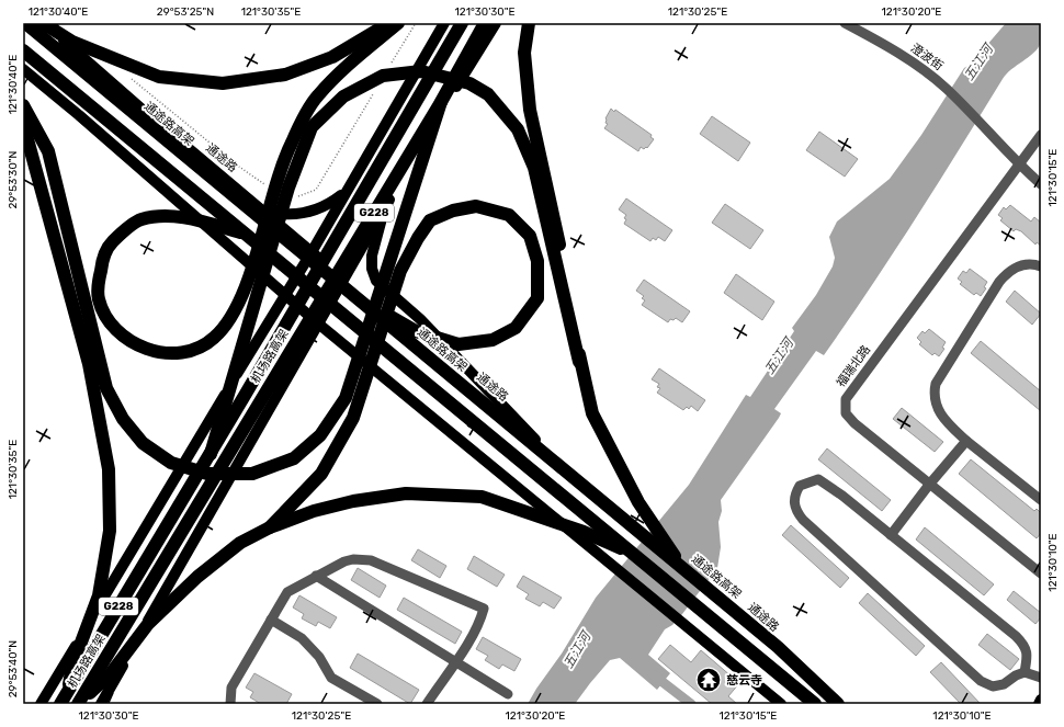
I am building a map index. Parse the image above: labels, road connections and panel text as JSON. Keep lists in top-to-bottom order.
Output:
{
  "streets": {
    "highway": ["通途路高架", "G228", "机场路高架"],
    "main road": ["通途路"],
    "street": ["澄波街", "福瑞北路"]
  },
  "crossings": [
    ["澄波街", "福瑞北路"],
    ["通途路高架", "通途路"]
  ],
  "water": ["五江河"],
  "places": {
    "temple": ["慈云寺"]
  },
  "coordinates": [
    "121°30'40\"E",
    "29°53'25\"N",
    "121°30'35\"E",
    "121°30'30\"E",
    "121°30'25\"E",
    "121°30'20\"E",
    "121°30'15\"E",
    "29°53'30\"N",
    "121°30'10\"E",
    "29°53'40\"N"
  ]
}
